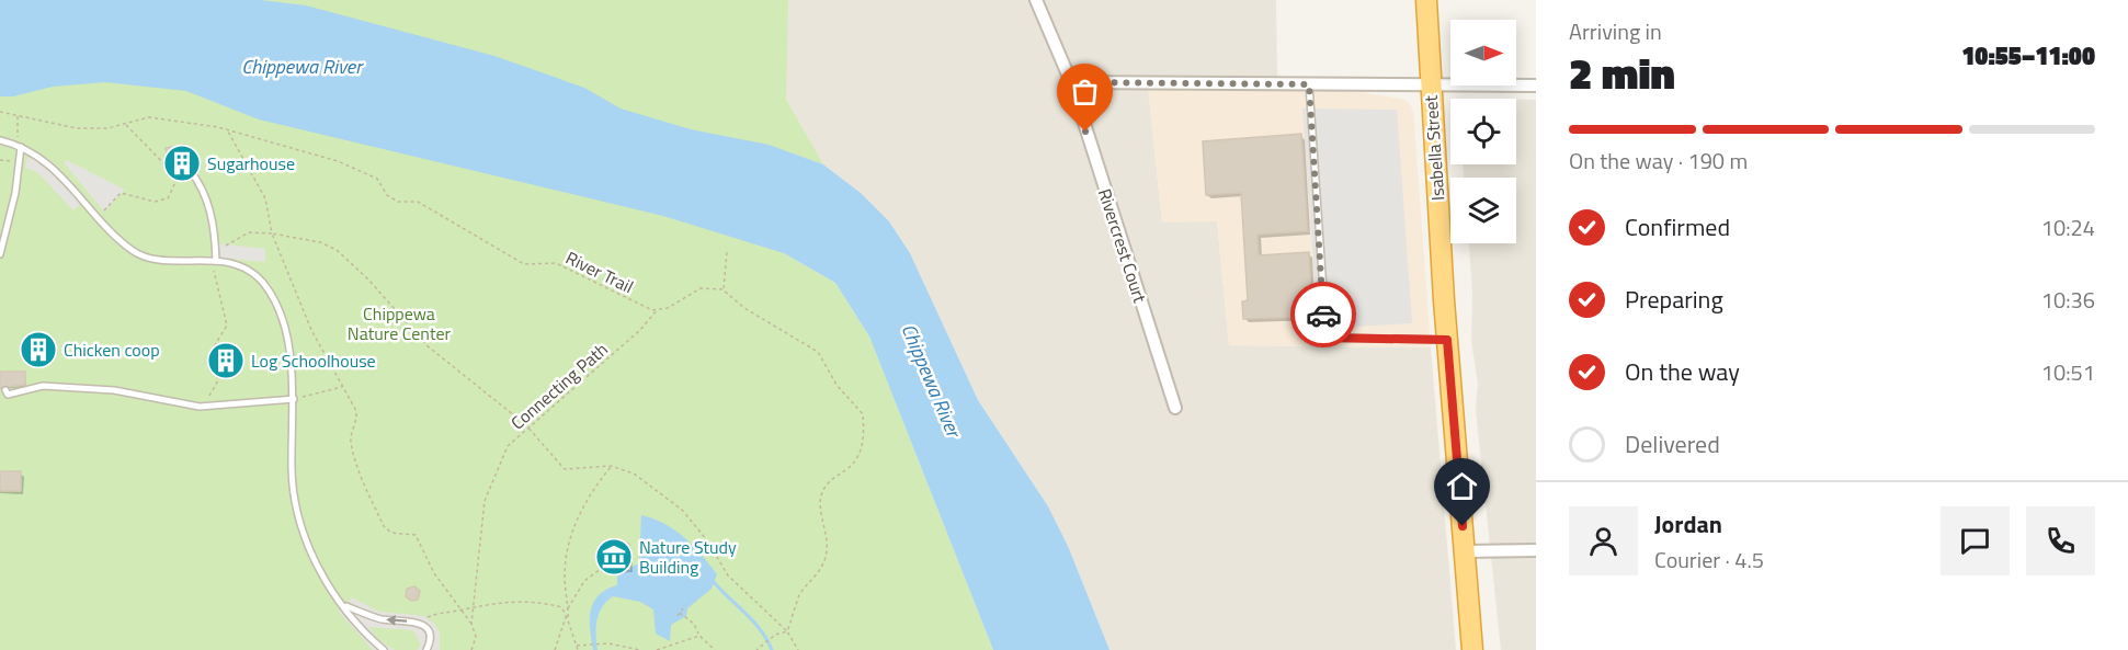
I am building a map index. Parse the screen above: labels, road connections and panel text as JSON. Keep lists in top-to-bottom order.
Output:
{
  "streets": {
    "highway": ["Isabella Street"],
    "street": ["Rivercrest Court"],
    "path": ["River Trail", "Connecting Path"]
  },
  "crossings": [
    ["River Trail", "Connecting Path"]
  ],
  "water": ["Chippewa River"],
  "parks": ["Chippewa Nature Center"],
  "places": {
    "building": ["Sugarhouse", "Chicken coop", "Log Schoolhouse"],
    "museum": ["Nature Study Building"]
  },
  "north": "right",
  "page": {
    "heading": ["2 min", "Arriving in", "10:55–11:00"],
    "panel": ["Jordan", "Courier · 4.5"],
    "bar": "On the way · 190 m",
    "list": [
      ["Confirmed", "10:24"],
      ["Preparing", "10:36"],
      ["On the way", "10:51"],
      "Delivered"
    ]
  }
}
